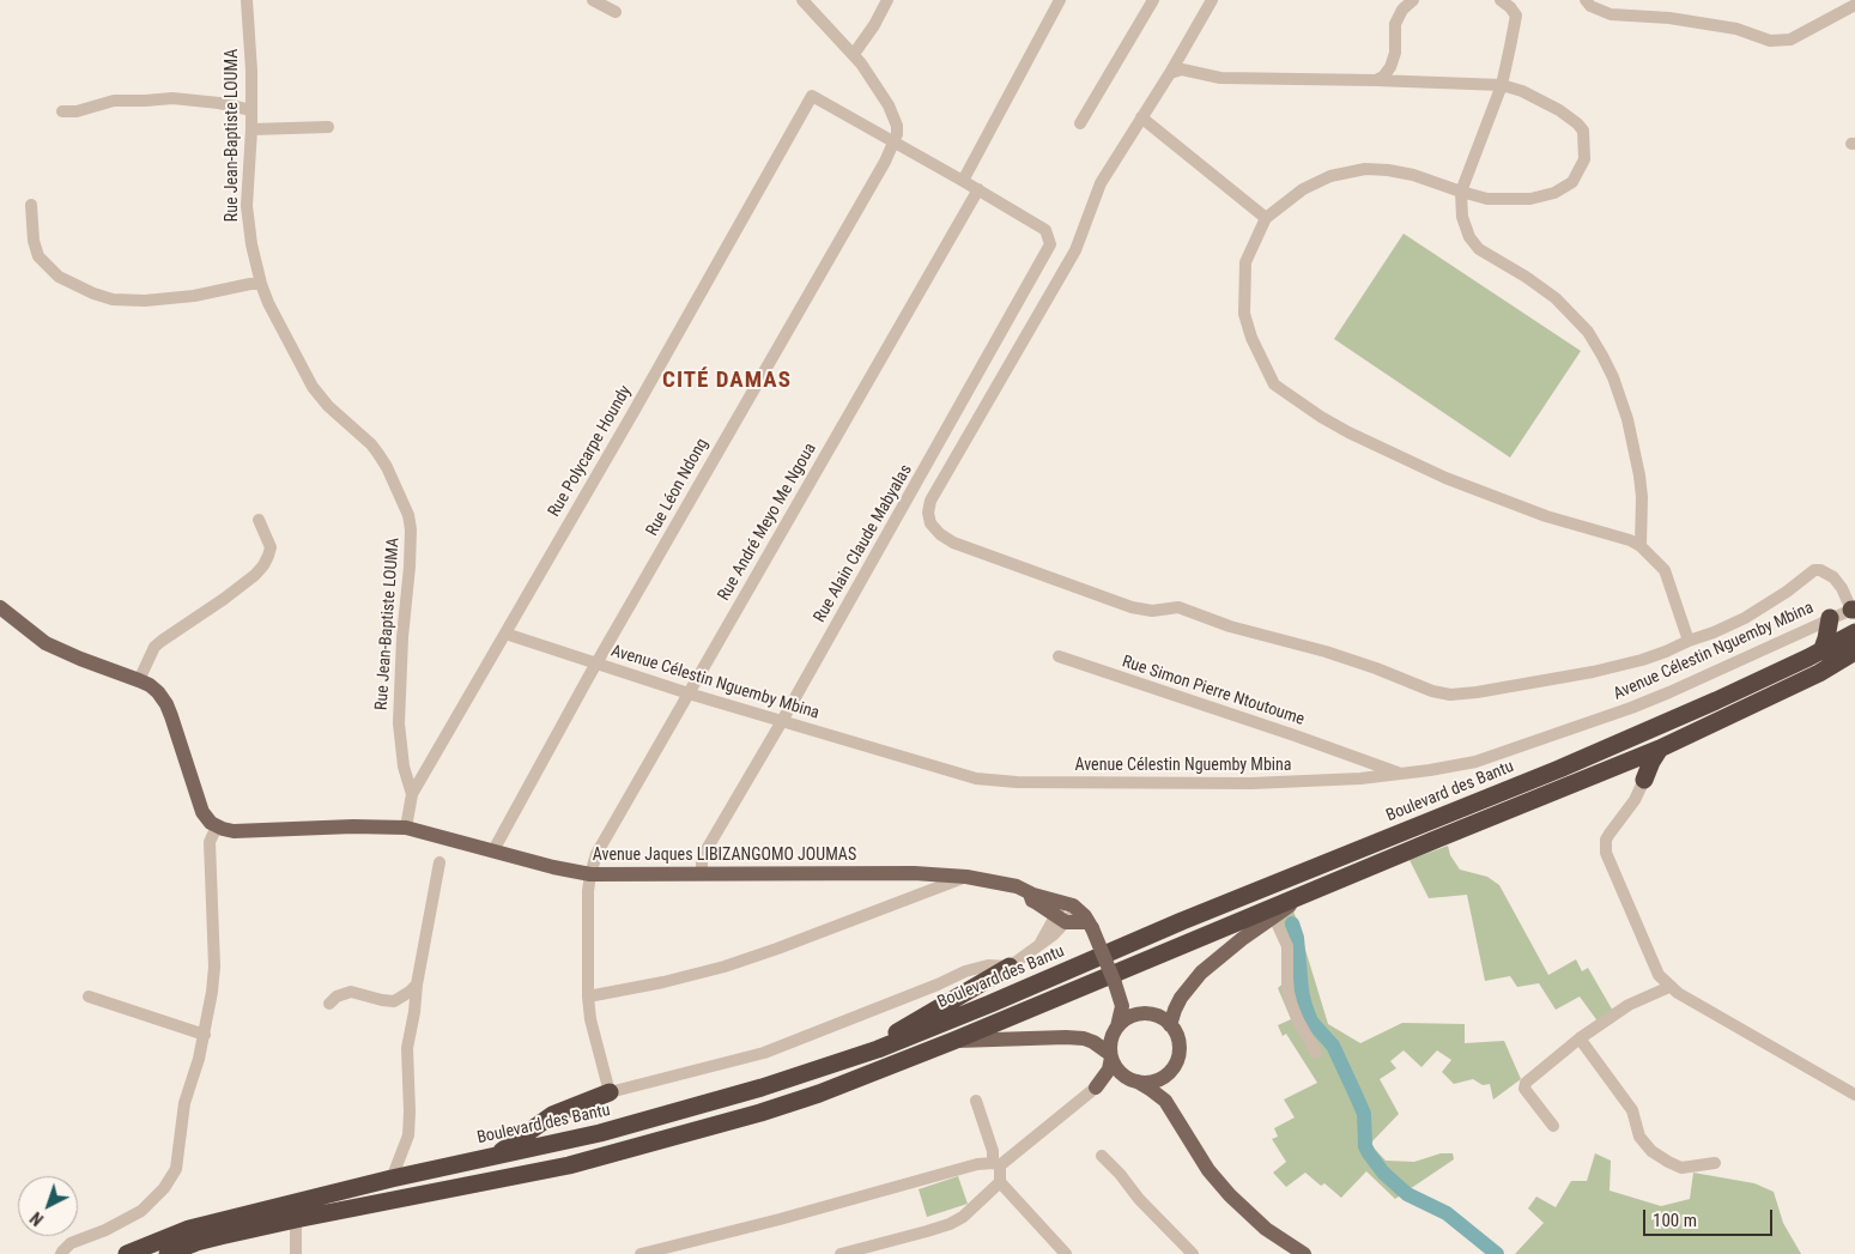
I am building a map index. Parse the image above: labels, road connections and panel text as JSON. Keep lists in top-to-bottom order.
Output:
{
  "streets": {
    "highway": ["Boulevard des Bantu"],
    "main road": ["Avenue Jaques LIBIZANGOMO JOUMAS"],
    "street": [
      "Rue Jean-Baptiste LOUMA",
      "Rue Polycarpe Houndy",
      "Rue Léon Ndong",
      "Rue André Meyo Me Ngoua",
      "Rue Alain Claude Mabyalas",
      "Avenue Célestin Nguemby Mbina",
      "Rue Simon Pierre Ntoutoume"
    ]
  },
  "crossings": [
    ["Rue Jean-Baptiste LOUMA", "Rue Polycarpe Houndy"],
    ["Rue Polycarpe Houndy", "Rue Léon Ndong"],
    ["Rue Polycarpe Houndy", "Avenue Célestin Nguemby Mbina"],
    ["Rue Polycarpe Houndy", "Avenue Jaques LIBIZANGOMO JOUMAS"],
    ["Rue Léon Ndong", "Avenue Célestin Nguemby Mbina"],
    ["Rue Léon Ndong", "Avenue Jaques LIBIZANGOMO JOUMAS"],
    ["Rue André Meyo Me Ngoua", "Rue Alain Claude Mabyalas"],
    ["Rue André Meyo Me Ngoua", "Avenue Célestin Nguemby Mbina"],
    ["Rue André Meyo Me Ngoua", "Avenue Jaques LIBIZANGOMO JOUMAS"],
    ["Rue Alain Claude Mabyalas", "Avenue Célestin Nguemby Mbina"],
    ["Rue Alain Claude Mabyalas", "Avenue Jaques LIBIZANGOMO JOUMAS"],
    ["Avenue Célestin Nguemby Mbina", "Rue Simon Pierre Ntoutoume"]
  ],
  "districts": ["CITÉ DAMAS"],
  "scale_bar": "100 m",
  "north": "bottom left"
}
